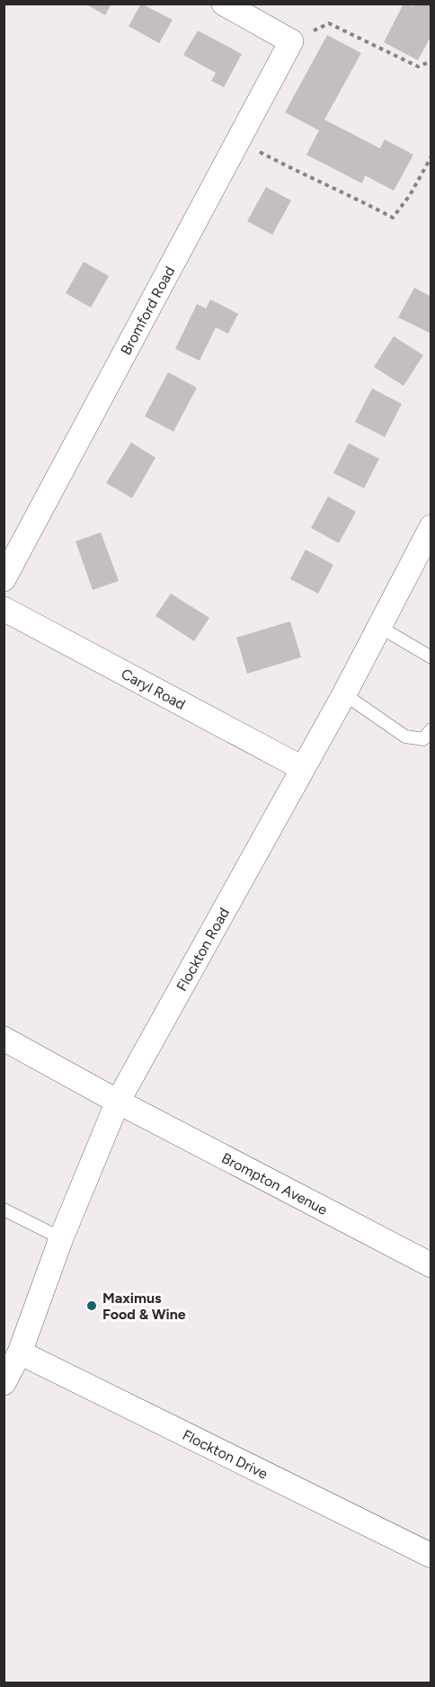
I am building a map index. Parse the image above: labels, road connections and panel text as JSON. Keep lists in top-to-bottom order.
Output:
{
  "streets": {
    "street": [
      "Bromford Road",
      "Caryl Road",
      "Flockton Road",
      "Brompton Avenue",
      "Flockton Drive"
    ]
  },
  "crossings": [
    ["Caryl Road", "Flockton Road"],
    ["Flockton Road", "Brompton Avenue"],
    ["Flockton Road", "Flockton Drive"]
  ],
  "places": ["Maximus Food & Wine"]
}
